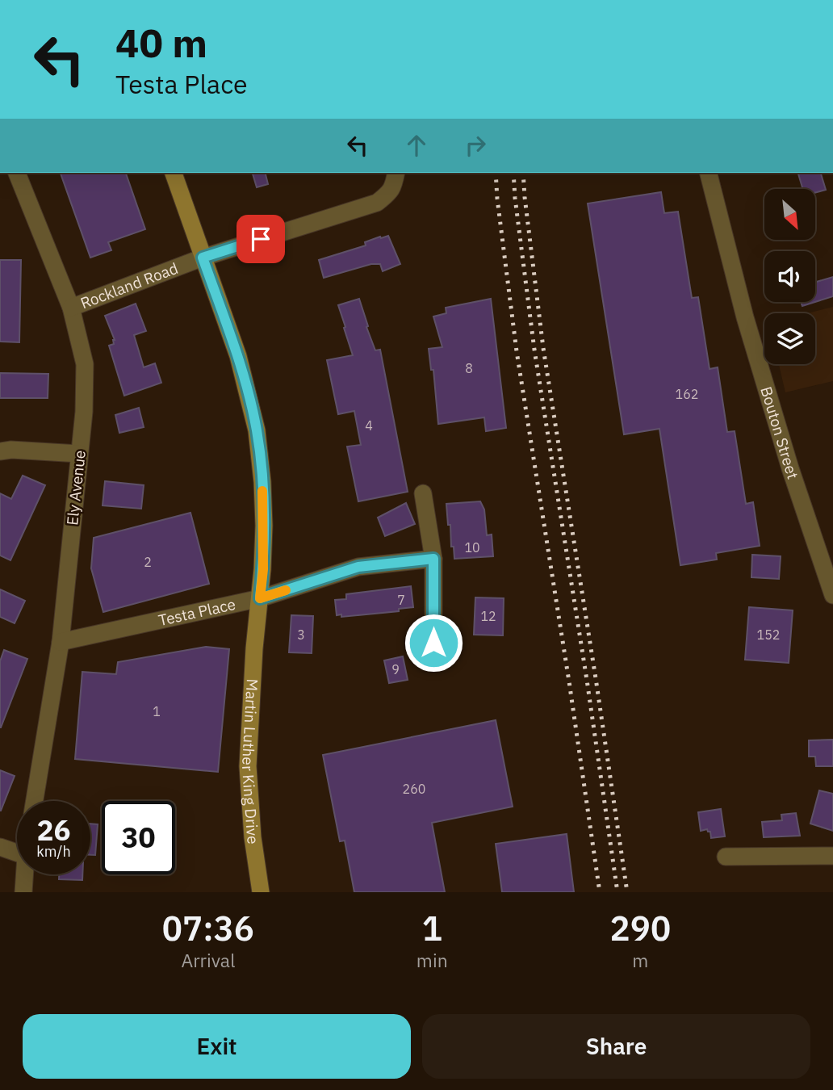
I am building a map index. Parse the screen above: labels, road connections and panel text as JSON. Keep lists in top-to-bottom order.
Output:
{
  "streets": {
    "main road": ["Martin Luther King Drive"],
    "street": [
      "Rockland Road",
      "Bouton Street",
      "Ely Avenue",
      "Testa Place"
    ]
  },
  "crossings": [
    ["Rockland Road", "Ely Avenue"],
    ["Rockland Road", "Martin Luther King Drive"],
    ["Ely Avenue", "Testa Place"],
    ["Testa Place", "Martin Luther King Drive"]
  ],
  "house_numbers": [
    "8",
    "162",
    "4",
    "10",
    "2",
    "7",
    "12",
    "3",
    "152",
    "9",
    "1",
    "260"
  ],
  "north": "bottom right",
  "page": {
    "turn": ["40 m", "Testa Place"],
    "speed": "26 km/h",
    "limit": "30",
    "eta": [
      "07:36",
      "Arrival",
      "1",
      "min",
      "290",
      "m"
    ],
    "buttons": ["Exit", "Share"]
  }
}
